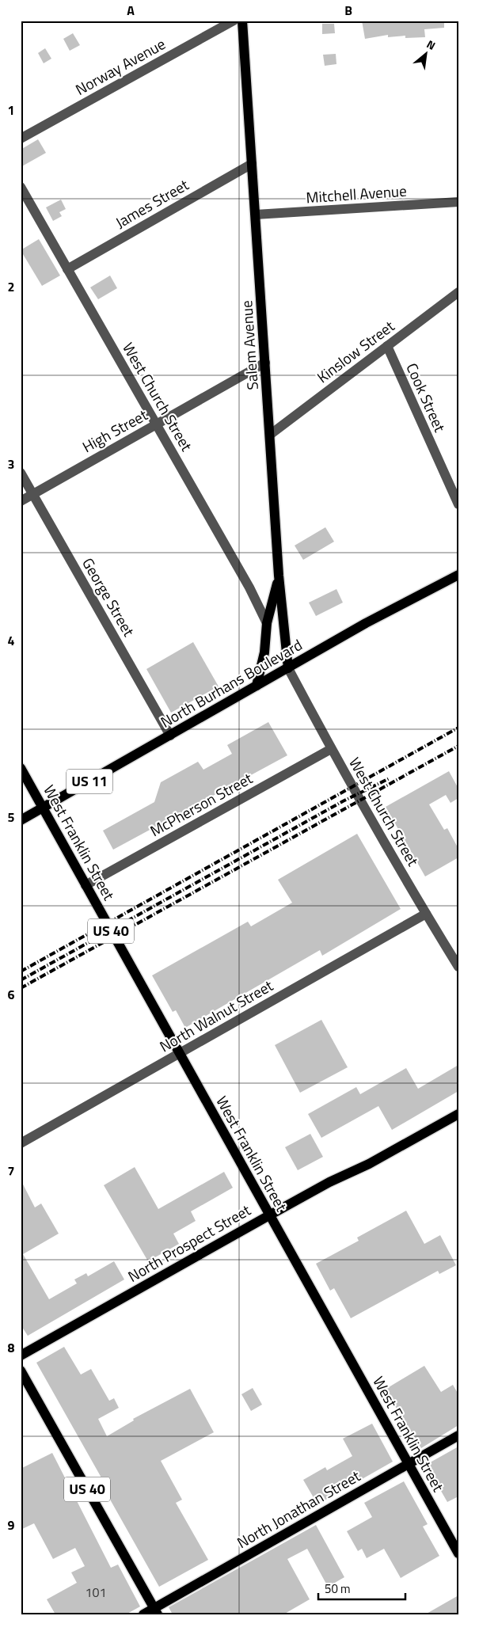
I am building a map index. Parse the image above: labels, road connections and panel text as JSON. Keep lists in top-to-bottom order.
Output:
{
  "streets": {
    "main road": [
      "Salem Avenue",
      "North Burhans Boulevard",
      "US 11",
      "West Franklin Street",
      "US 40",
      "North Prospect Street",
      "North Jonathan Street"
    ],
    "street": [
      "Norway Avenue",
      "Mitchell Avenue",
      "James Street",
      "Kinslow Street",
      "West Church Street",
      "Cook Street",
      "High Street",
      "George Street",
      "McPherson Street",
      "North Walnut Street"
    ]
  },
  "crossings": [
    ["Mitchell Avenue", "Salem Avenue"],
    ["James Street", "Salem Avenue"],
    ["James Street", "West Church Street"],
    ["Salem Avenue", "Kinslow Street"],
    ["Salem Avenue", "West Church Street"],
    ["Salem Avenue", "High Street"],
    ["Salem Avenue", "North Burhans Boulevard"],
    ["Kinslow Street", "Cook Street"],
    ["West Church Street", "High Street"],
    ["West Church Street", "North Burhans Boulevard"],
    ["West Church Street", "McPherson Street"],
    ["West Church Street", "North Walnut Street"],
    ["High Street", "George Street"],
    ["George Street", "North Burhans Boulevard"],
    ["North Burhans Boulevard", "West Franklin Street"],
    ["McPherson Street", "West Franklin Street"],
    ["West Franklin Street", "North Walnut Street"],
    ["West Franklin Street", "North Prospect Street"],
    ["West Franklin Street", "North Jonathan Street"],
    ["US 40", "North Jonathan Street"]
  ],
  "house_numbers": ["101"],
  "scale_bar": "50 m",
  "north": "top right",
  "grid": {
    "columns": ["A", "B"],
    "rows": [
      "1",
      "2",
      "3",
      "4",
      "5",
      "6",
      "7",
      "8",
      "9"
    ]
  }
}
